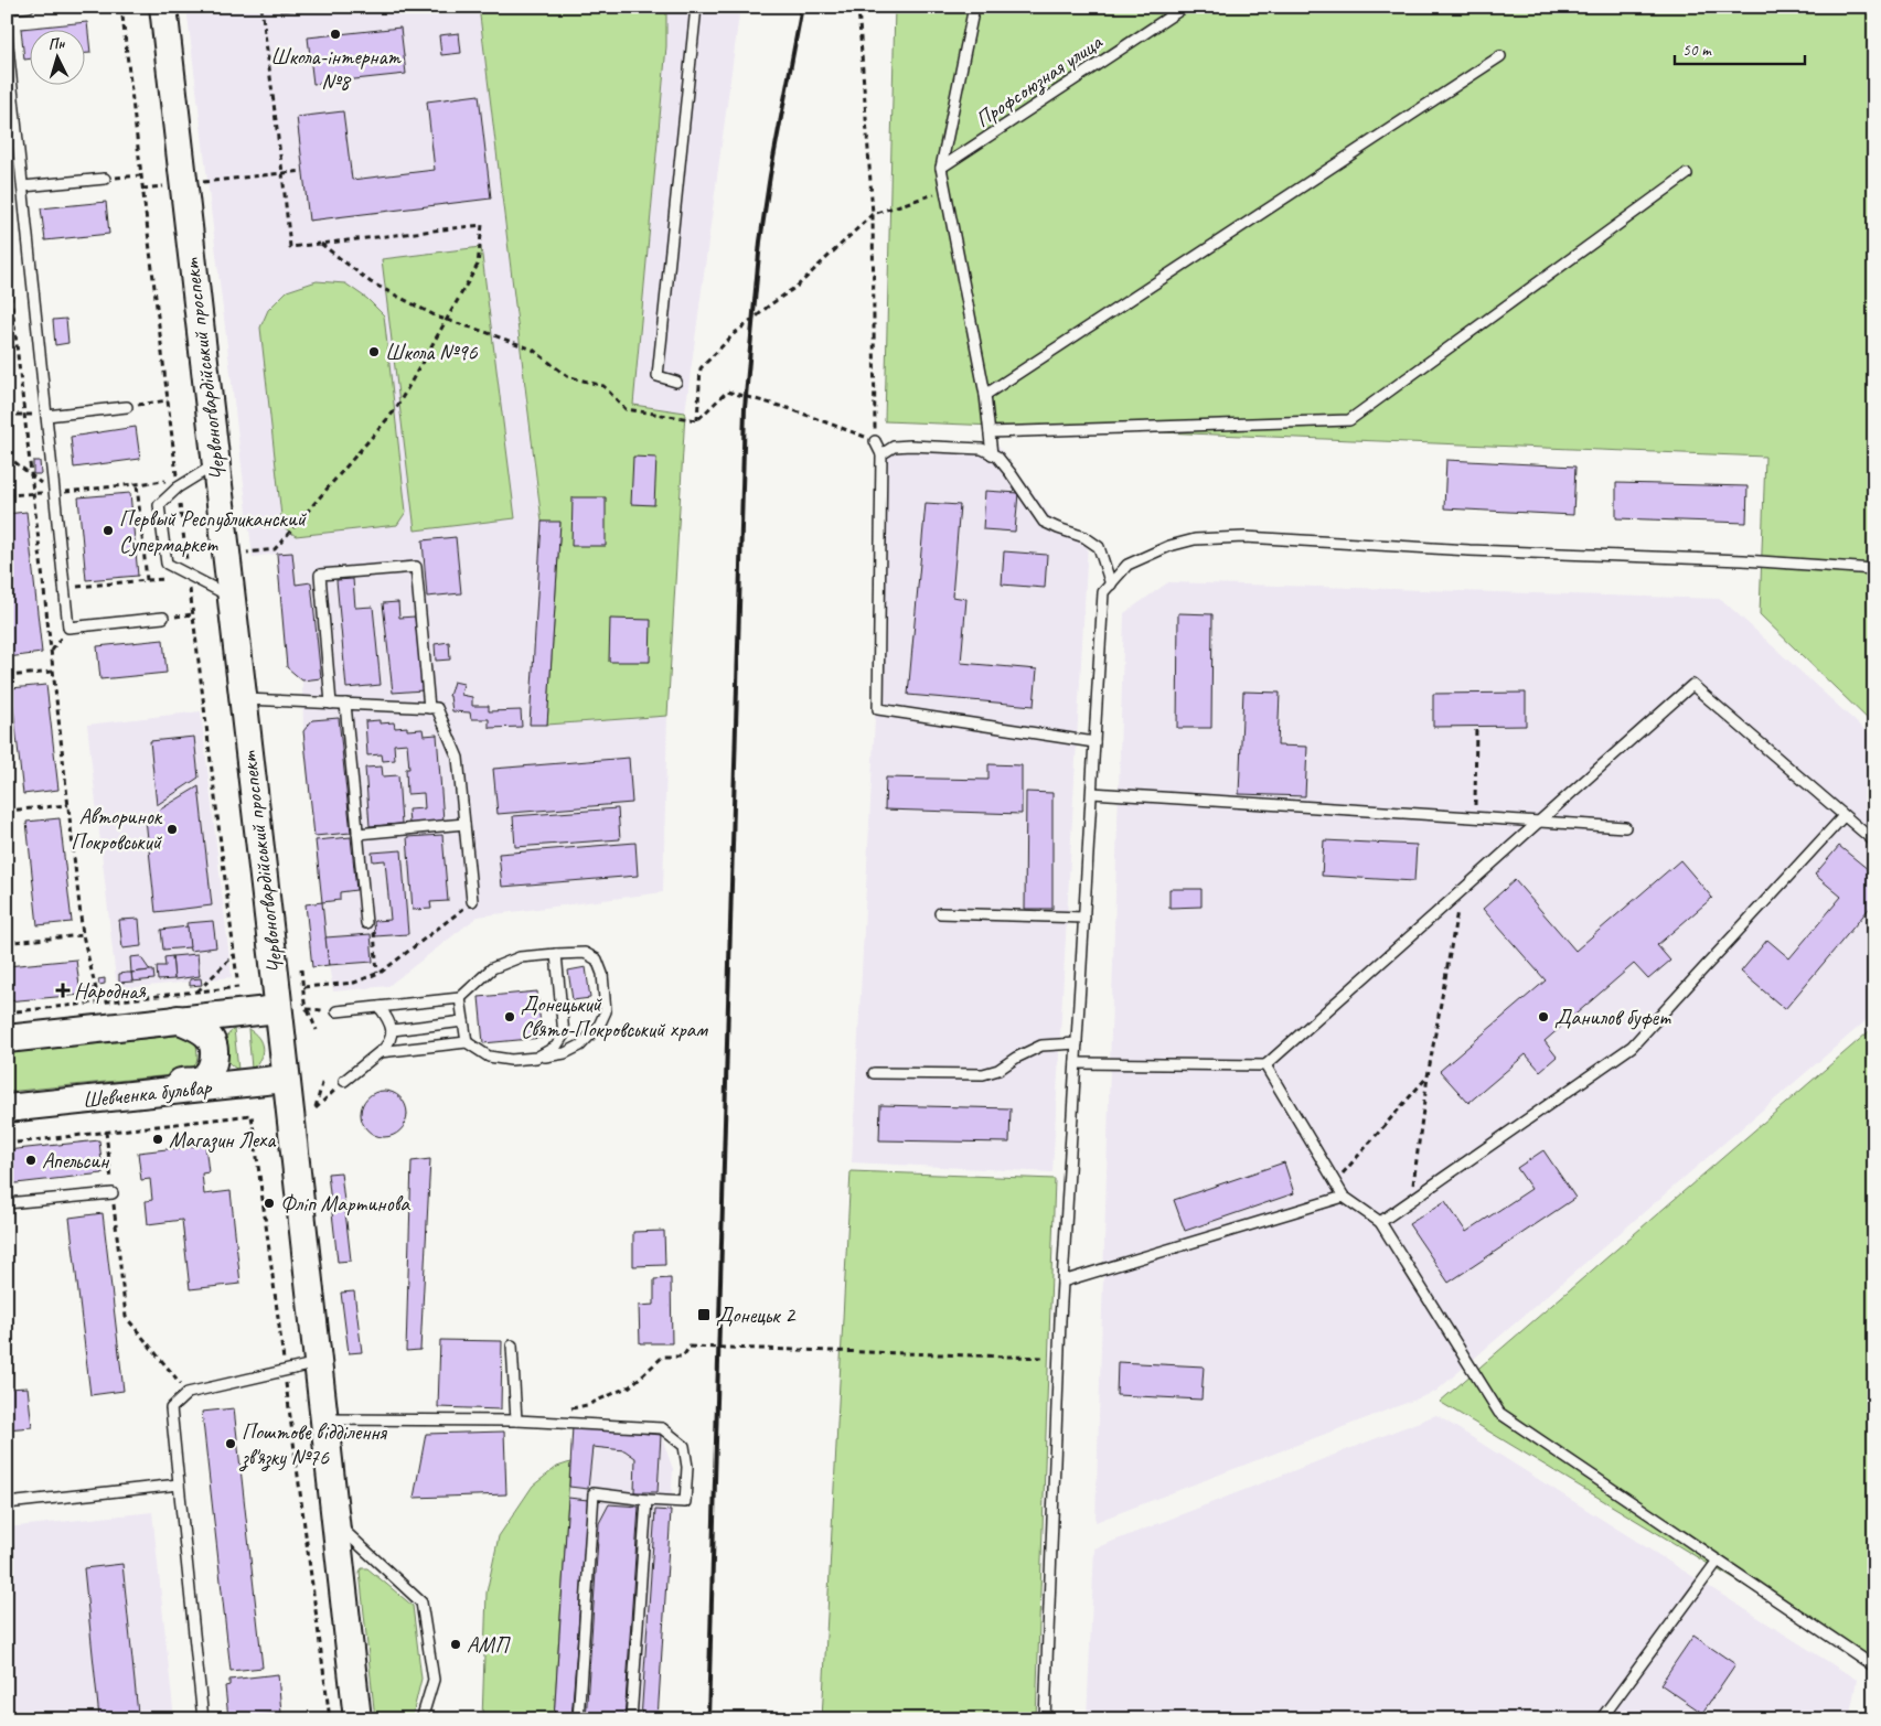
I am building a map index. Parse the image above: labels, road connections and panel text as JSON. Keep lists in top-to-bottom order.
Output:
{
  "streets": {
    "main road": ["Червоногвардійський проспект", "Шевченка бульвар"],
    "lane": ["Профсоюзная улица"]
  },
  "crossings": [
    ["Червоногвардійський проспект", "Шевченка бульвар"]
  ],
  "places": {
    "other": [
      "Школа-інтернат №8",
      "Школа №96",
      "Первый Республиканский Супермаркет",
      "Авторинок Покровський",
      "Донецький Свято-Покровський храм",
      "Данилов буфет",
      "Магазин Леха",
      "Апельсин",
      "Фліп Мартинова",
      "Поштове відділення зв'язку №76",
      "АМП"
    ],
    "health": ["Народная"],
    "transit": ["Донецьк 2"]
  },
  "scale_bar": "50 m",
  "north": "top"
}
